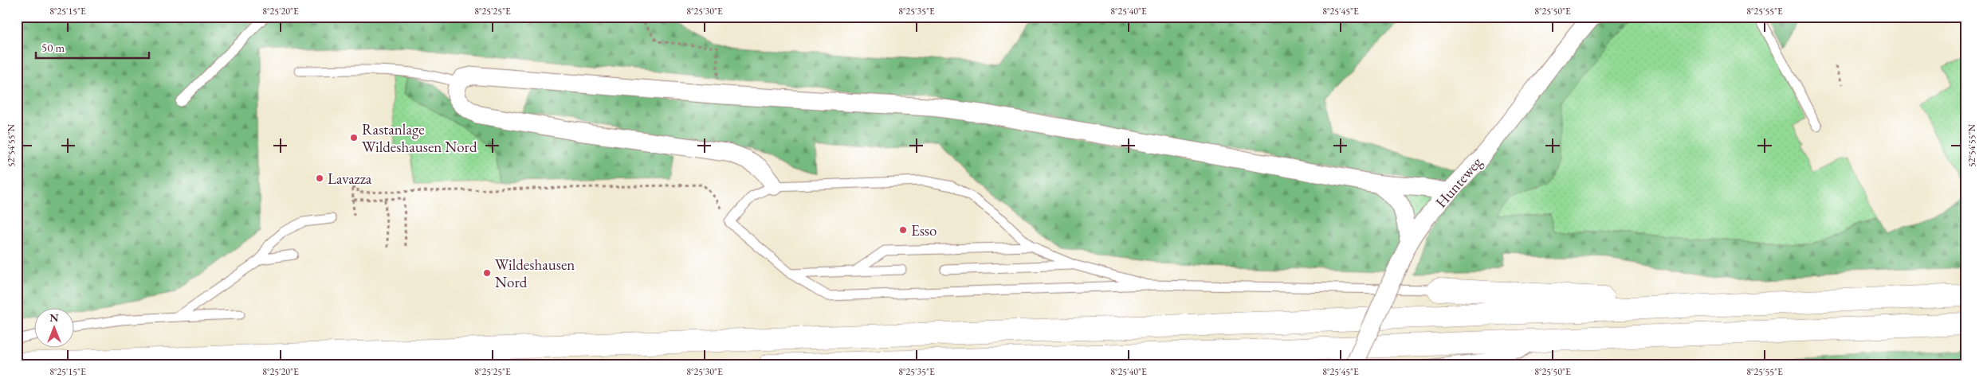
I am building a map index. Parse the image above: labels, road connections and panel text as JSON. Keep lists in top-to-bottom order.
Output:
{
  "streets": {
    "street": ["Hunteweg"]
  },
  "places": [
    "Rastanlage Wildeshausen Nord",
    "Lavazza",
    "Esso",
    "Wildeshausen Nord"
  ],
  "scale_bar": "50 m",
  "north": "top",
  "coordinates": [
    "8°25'15\"E",
    "8°25'20\"E",
    "8°25'25\"E",
    "8°25'30\"E",
    "8°25'35\"E",
    "8°25'40\"E",
    "8°25'45\"E",
    "8°25'50\"E",
    "8°25'55\"E",
    "52°54'55\"N"
  ]
}
